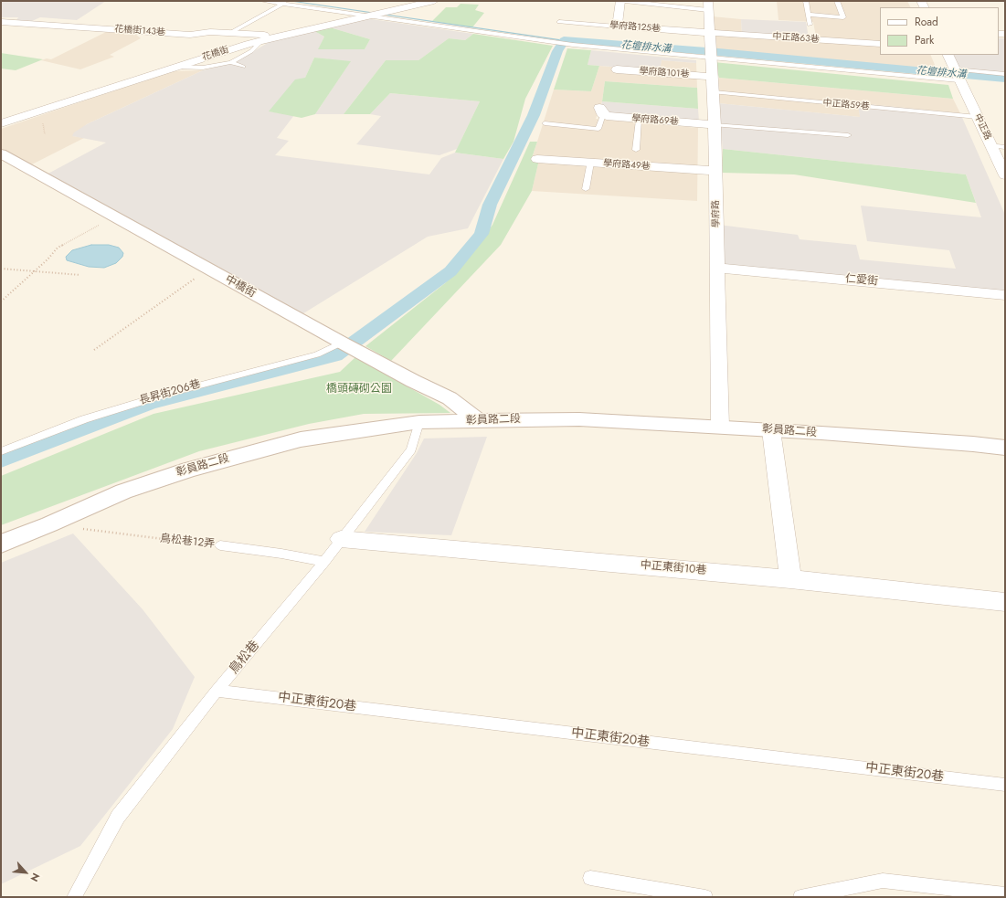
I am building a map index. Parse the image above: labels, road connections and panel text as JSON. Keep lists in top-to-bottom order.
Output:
{
  "streets": {
    "main road": ["中橋街", "彰員路二段"],
    "street": [
      "學府路125巷",
      "花橋街143巷",
      "中正路63巷",
      "花橋街",
      "學府路101巷",
      "學府路69巷",
      "中正路",
      "學府路49巷",
      "學府路",
      "仁愛街",
      "中正東街10巷"
    ],
    "lane": [
      "中正路59巷",
      "長昇街206巷",
      "鳥松巷12弄",
      "鳥松巷",
      "中正東街20巷"
    ]
  },
  "crossings": [
    ["學府路125巷", "中正路63巷"],
    ["學府路125巷", "學府路"],
    ["花橋街143巷", "花橋街"],
    ["中正路63巷", "學府路"],
    ["學府路101巷", "學府路"],
    ["中正路59巷", "中正路"],
    ["中正路59巷", "學府路"],
    ["學府路69巷", "學府路"],
    ["學府路49巷", "學府路"],
    ["學府路", "仁愛街"],
    ["學府路", "彰員路二段"],
    ["中橋街", "長昇街206巷"],
    ["中橋街", "彰員路二段"],
    ["彰員路二段", "鳥松巷12弄"],
    ["彰員路二段", "鳥松巷"],
    ["鳥松巷12弄", "鳥松巷"],
    ["中正東街10巷", "鳥松巷"],
    ["鳥松巷", "中正東街20巷"]
  ],
  "water": ["花壇排水溝"],
  "parks": ["橋頭磚砌公園"],
  "legend": ["Road", "Park"],
  "north": "bottom right"
}
